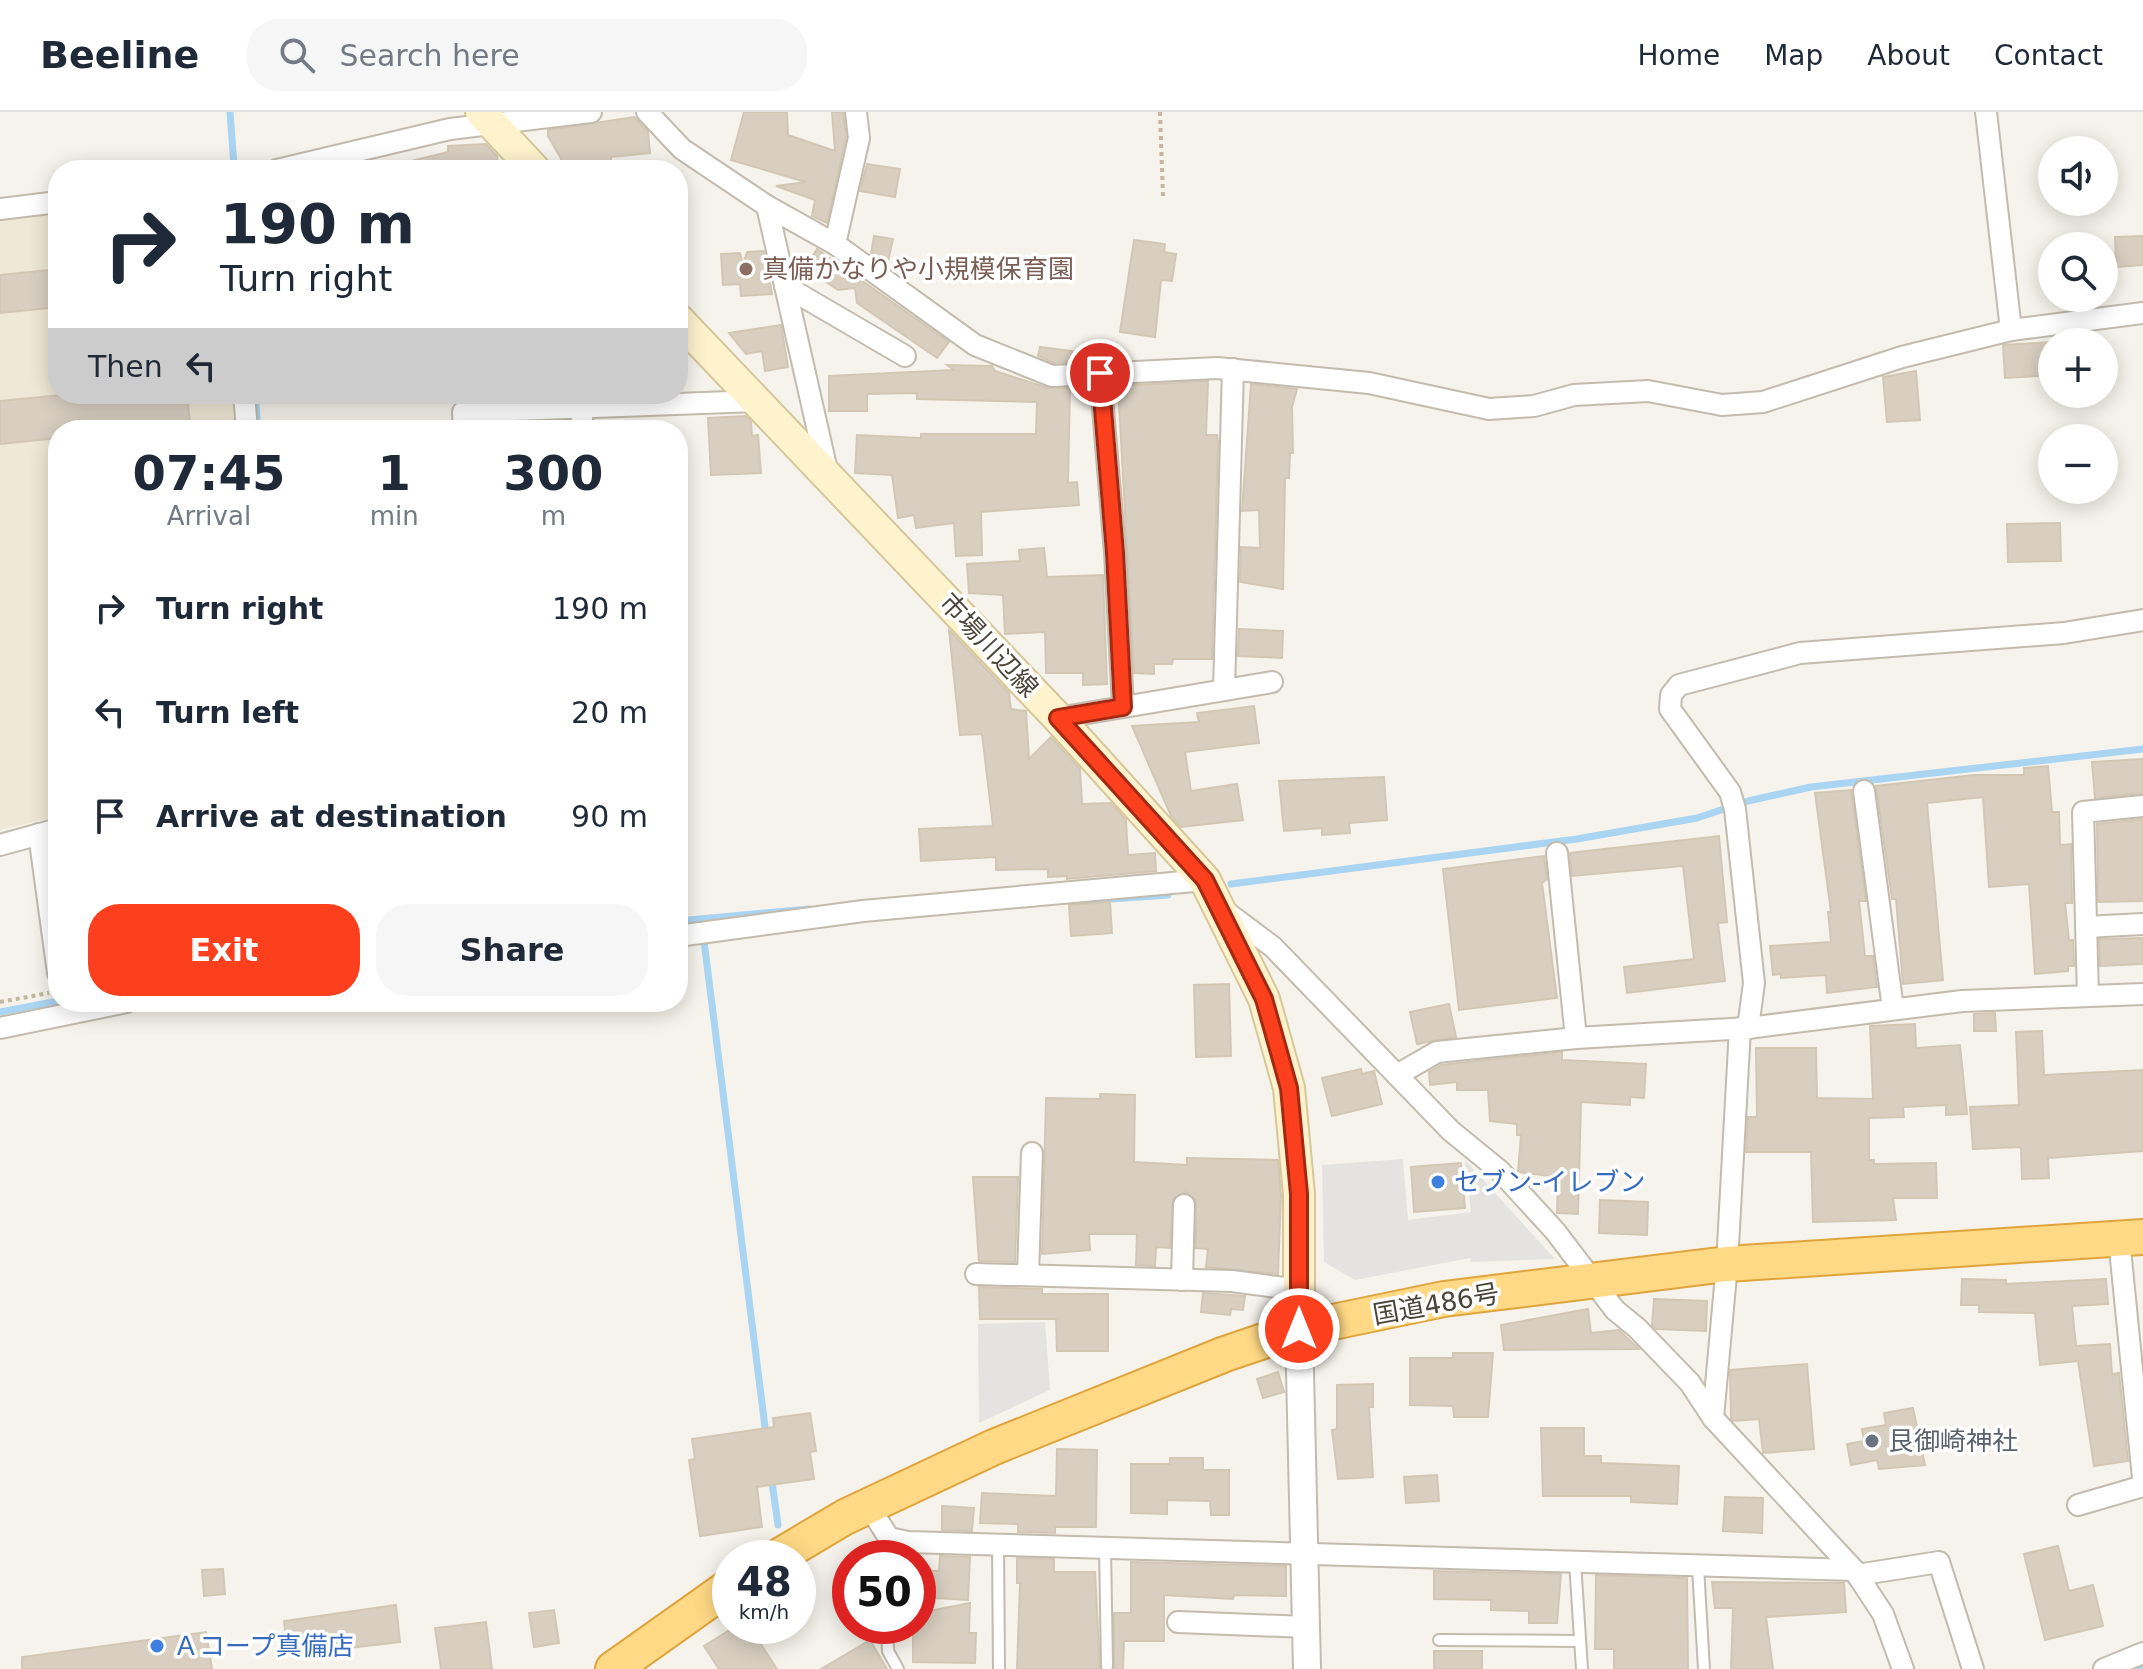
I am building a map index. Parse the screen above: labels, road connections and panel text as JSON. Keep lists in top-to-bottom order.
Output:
{
  "streets": {
    "highway": ["国道486号"],
    "main road": ["市場川辺線"]
  },
  "crossings": [
    ["市場川辺線", "国道486号"]
  ],
  "places": [
    "真備かなりや小規模保育園",
    "セブン-イレブン",
    "艮御崎神社",
    "Ａコープ真備店"
  ],
  "page": {
    "header": "Beeline",
    "search": "Search here",
    "nav": [
      "Home",
      "Map",
      "About",
      "Contact"
    ],
    "map_buttons": ["+", "−"],
    "turn": ["190 m", "Turn right"],
    "then": "Then",
    "eta": [
      "07:45",
      "Arrival",
      "1",
      "min",
      "300",
      "m"
    ],
    "list": [
      {
        "name": "Turn right",
        "value": "190 m"
      },
      {
        "name": "Turn left",
        "value": "20 m"
      },
      {
        "name": "Arrive at destination",
        "value": "90 m"
      }
    ],
    "buttons": ["Exit", "Share"],
    "speed": "48 km/h",
    "limit": "50"
  }
}
